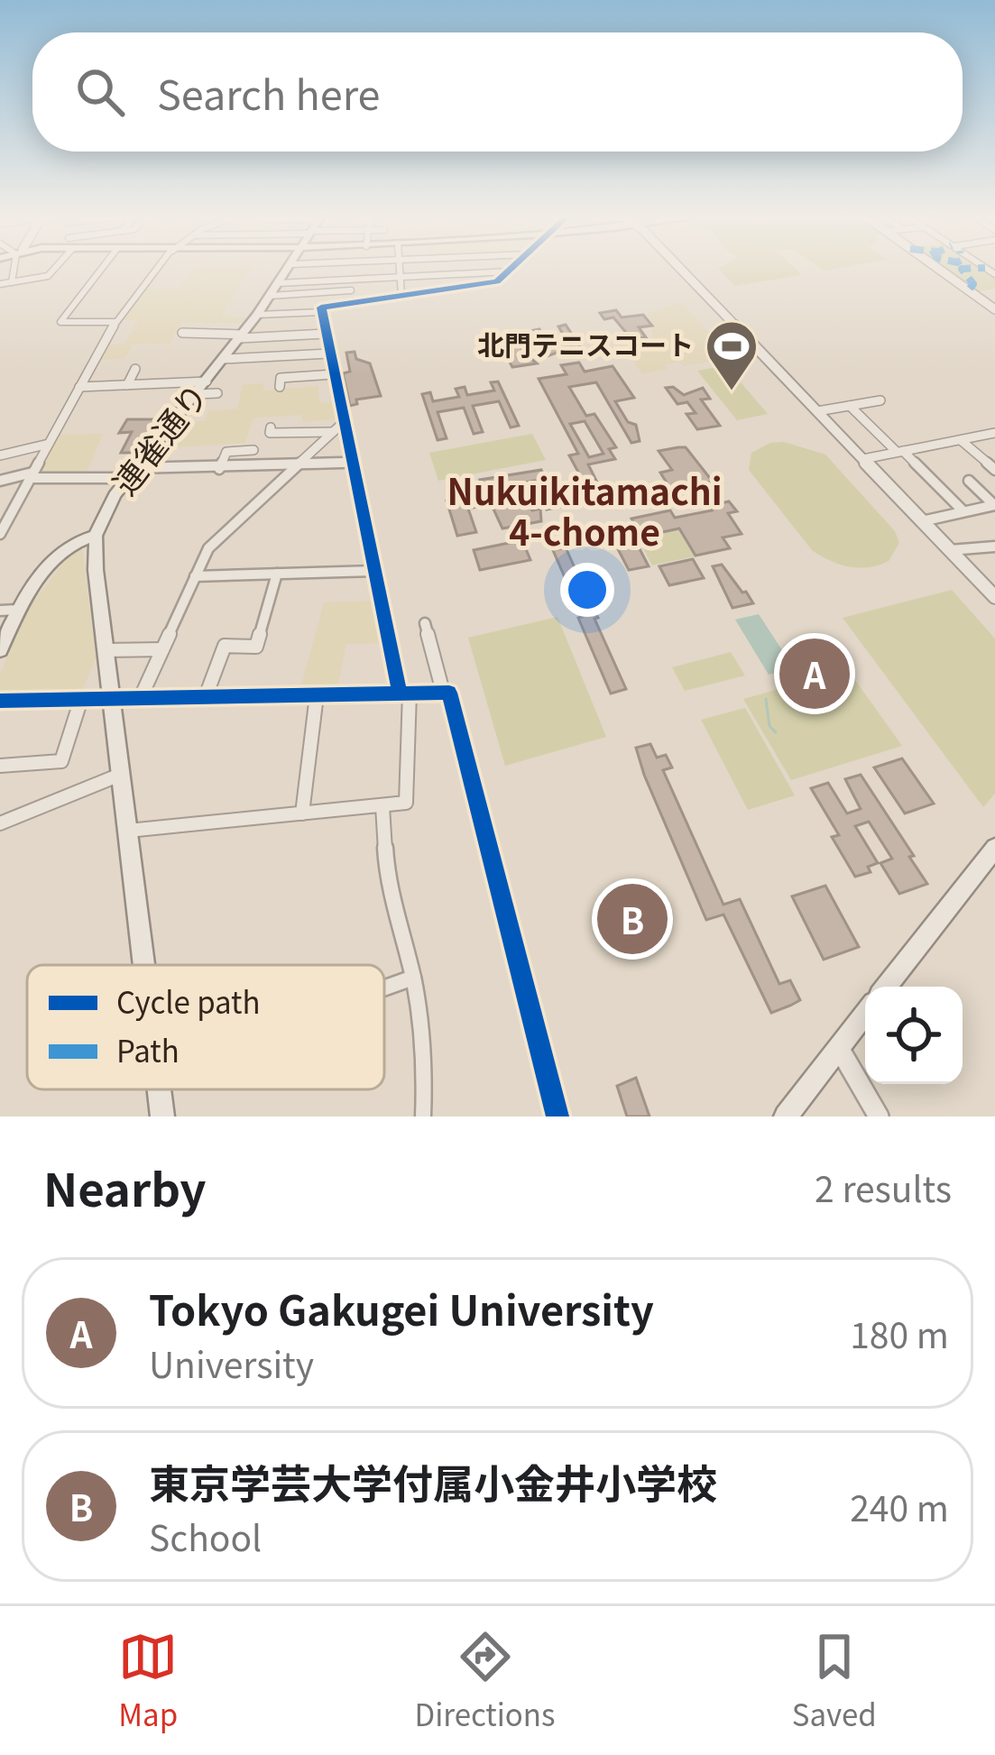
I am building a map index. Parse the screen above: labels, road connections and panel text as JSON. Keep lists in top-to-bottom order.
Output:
{
  "streets": {
    "main road": ["連雀通り"]
  },
  "districts": ["Nukuikitamachi 4-chome"],
  "places": {
    "sports": ["北門テニスコート"]
  },
  "legend": ["Cycle path", "Path"],
  "page": {
    "search": "Search here",
    "pins": ["A", "B"],
    "heading": ["Nearby", "2 results"],
    "list": [
      {
        "mark": "A",
        "name": "Tokyo Gakugei University",
        "note": "University",
        "value": "180 m"
      },
      {
        "mark": "B",
        "name": "東京学芸大学付属小金井小学校",
        "note": "School",
        "value": "240 m"
      }
    ],
    "nav": ["Map", "Directions", "Saved"]
  }
}
